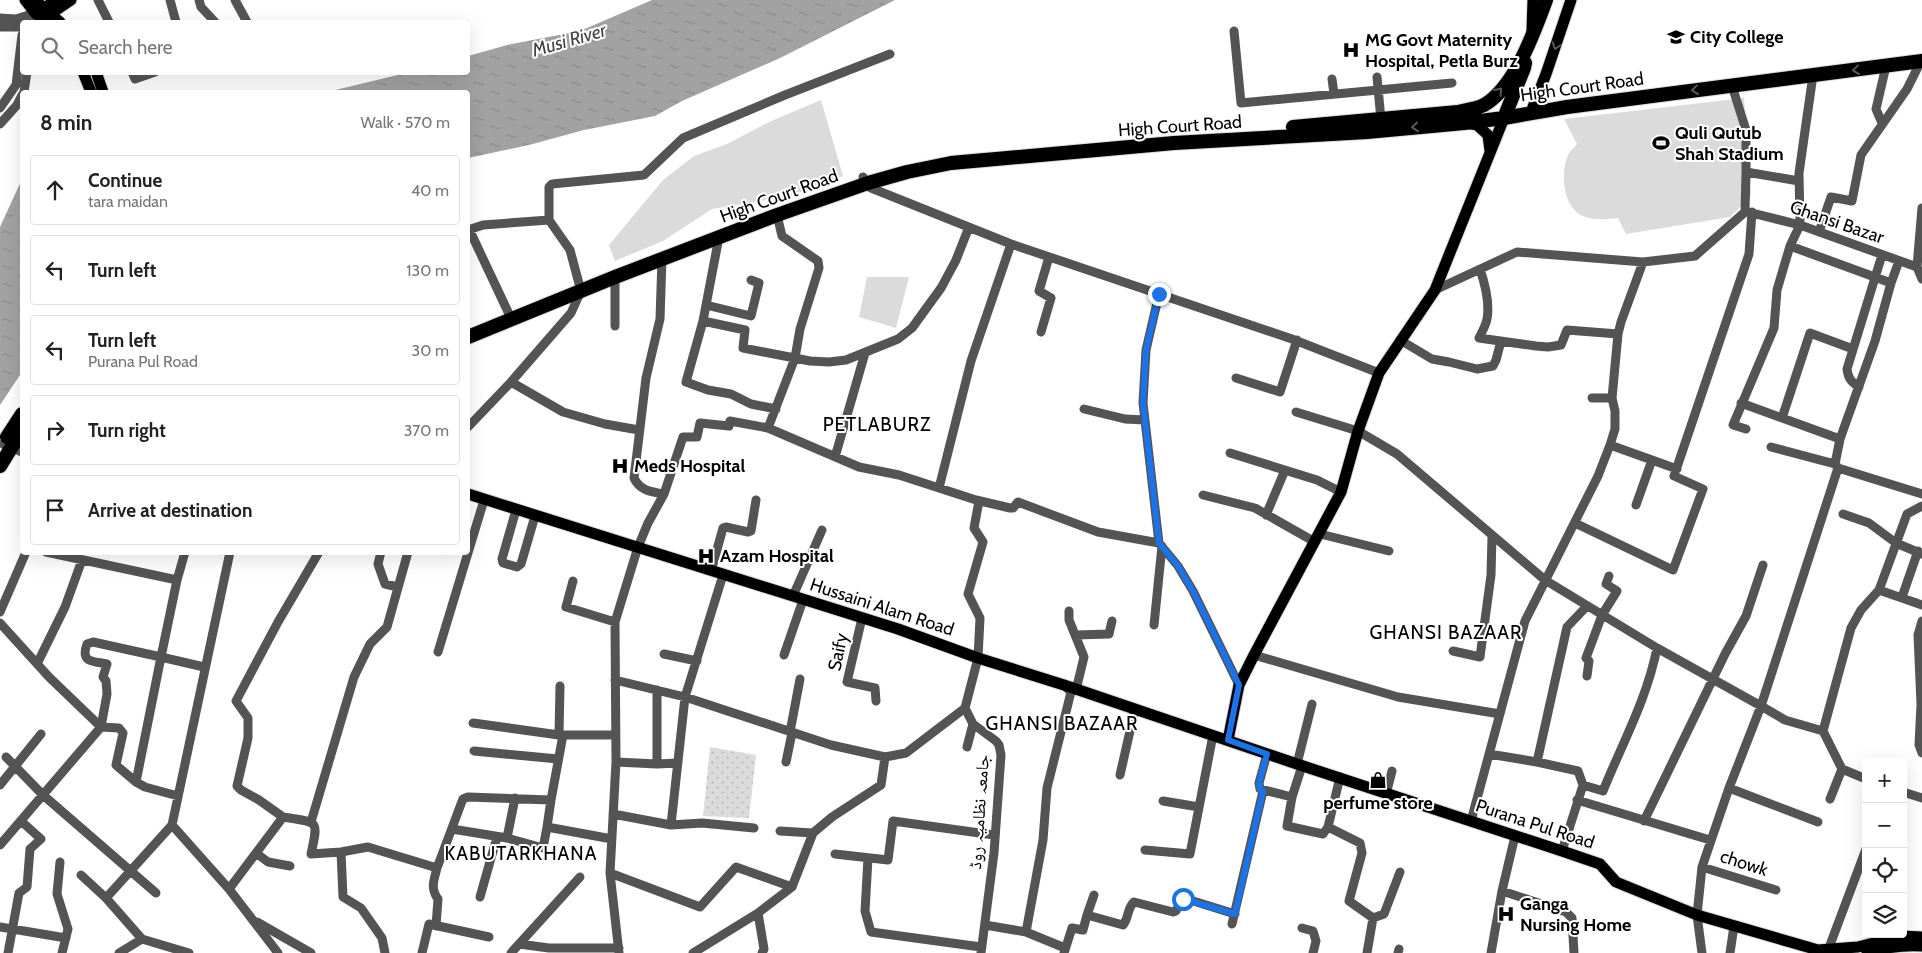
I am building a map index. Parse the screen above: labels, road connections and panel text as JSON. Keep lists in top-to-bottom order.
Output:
{
  "streets": {
    "highway": ["High Court Road"],
    "main road": ["Hussaini Alam Road", "Purana Pul Road"],
    "street": [
      "Ghansi Bazar",
      "Saify",
      "جامعہ نظامیہ روڈ",
      "chowk"
    ]
  },
  "crossings": [
    ["Hussaini Alam Road", "Saify"],
    ["Hussaini Alam Road", "Purana Pul Road"]
  ],
  "districts": [
    "PETLABURZ",
    "GHANSI BAZAAR",
    "GHANSI BAZAAR",
    "KABUTARKHANA"
  ],
  "water": ["Musi River"],
  "places": {
    "school or university": ["City College"],
    "hospital": [
      "MG Govt Maternity Hospital, Petla Burz",
      "Meds Hospital",
      "Azam Hospital",
      "Ganga Nursing Home"
    ],
    "sports": ["Quli Qutub Shah Stadium"],
    "shop": ["perfume store"]
  },
  "page": {
    "search": "Search here",
    "heading": ["8 min", "Walk · 570 m"],
    "list": [
      ["Continue", "tara maidan", "40 m"],
      ["Turn left", "130 m"],
      ["Turn left", "Purana Pul Road", "30 m"],
      ["Turn right", "370 m"],
      "Arrive at destination"
    ],
    "map_buttons": ["+", "−"]
  }
}
